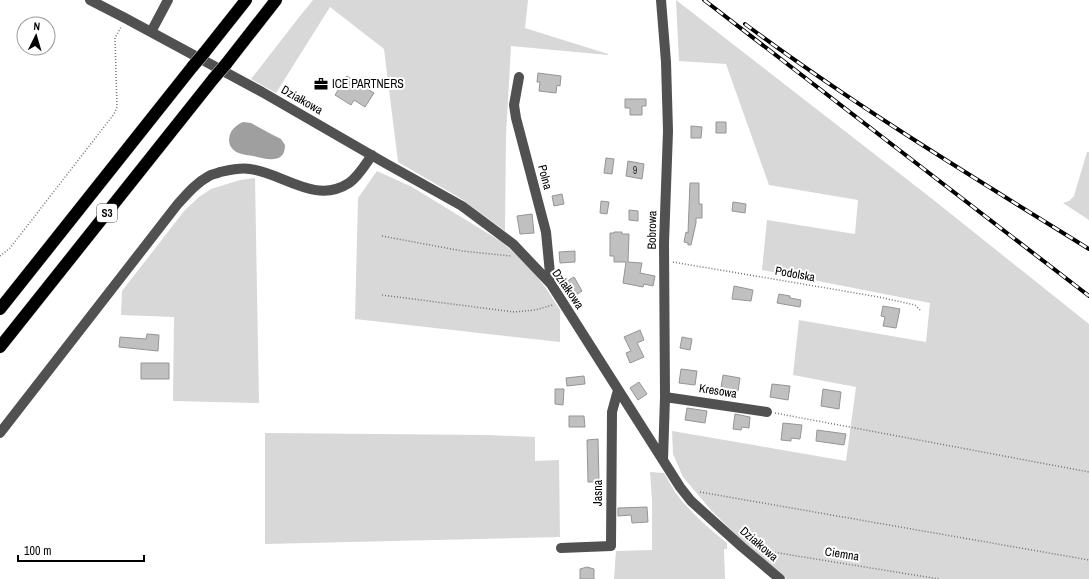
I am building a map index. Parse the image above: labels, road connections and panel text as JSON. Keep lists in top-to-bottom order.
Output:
{
  "streets": {
    "highway": ["S3"],
    "street": [
      "Działkowa",
      "Polna",
      "Bobrowa",
      "Kresowa",
      "Jasna"
    ],
    "path": ["Podolska", "Ciemna"]
  },
  "crossings": [
    ["Działkowa", "Polna"],
    ["Działkowa", "Bobrowa"],
    ["Działkowa", "Jasna"],
    ["Działkowa", "Ciemna"],
    ["Bobrowa", "Podolska"],
    ["Bobrowa", "Kresowa"]
  ],
  "places": {
    "office": ["ICE PARTNERS"]
  },
  "house_numbers": ["9"],
  "scale_bar": "100 m",
  "north": "top"
}
